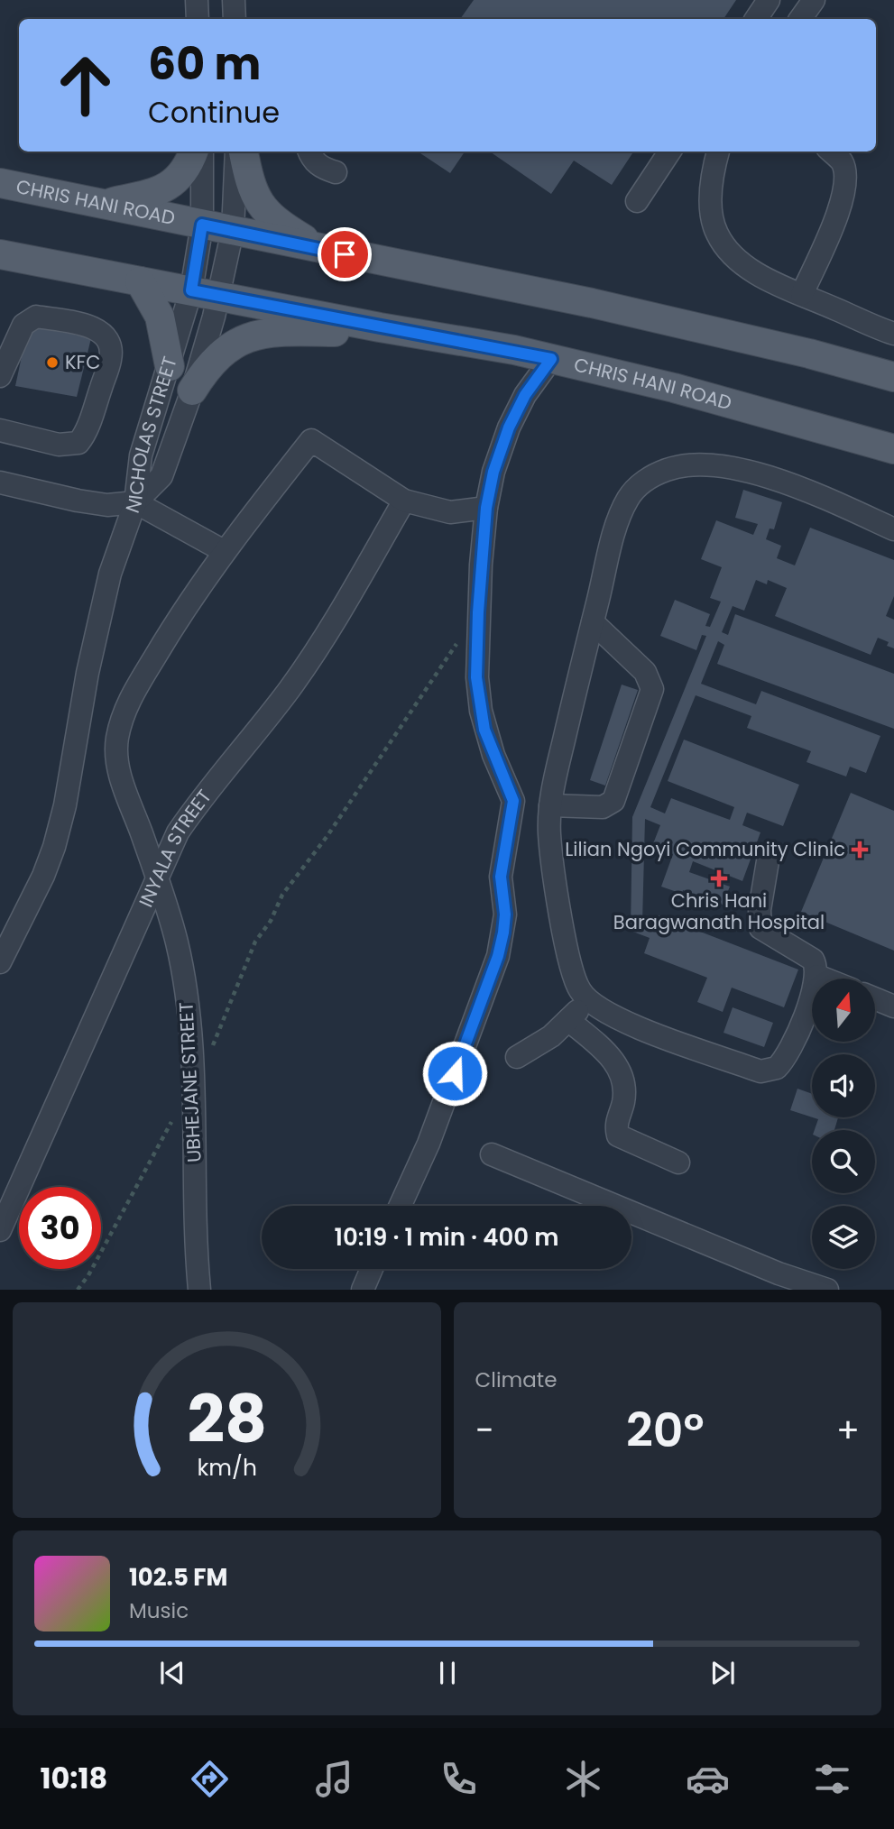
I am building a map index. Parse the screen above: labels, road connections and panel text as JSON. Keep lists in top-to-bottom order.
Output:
{
  "streets": {
    "main road": ["CHRIS HANI ROAD"],
    "street": ["NICHOLAS STREET", "INYALA STREET", "UBHEJANE STREET"]
  },
  "crossings": [
    ["CHRIS HANI ROAD", "NICHOLAS STREET"],
    ["INYALA STREET", "UBHEJANE STREET"]
  ],
  "places": {
    "other": ["KFC"],
    "health": ["Lilian Ngoyi Community Clinic", "Chris Hani Baragwanath Hospital"]
  },
  "north": "top",
  "page": {
    "turn": ["60 m", "Continue"],
    "limit": "30",
    "trip": "10:19 · 1 min · 400 m",
    "tile": "Climate",
    "heat": ["−", "20°", "+"],
    "song": ["102.5 FM", "Music"],
    "tabs": "10:18",
    "gauge": ["28", "km/h"]
  }
}
